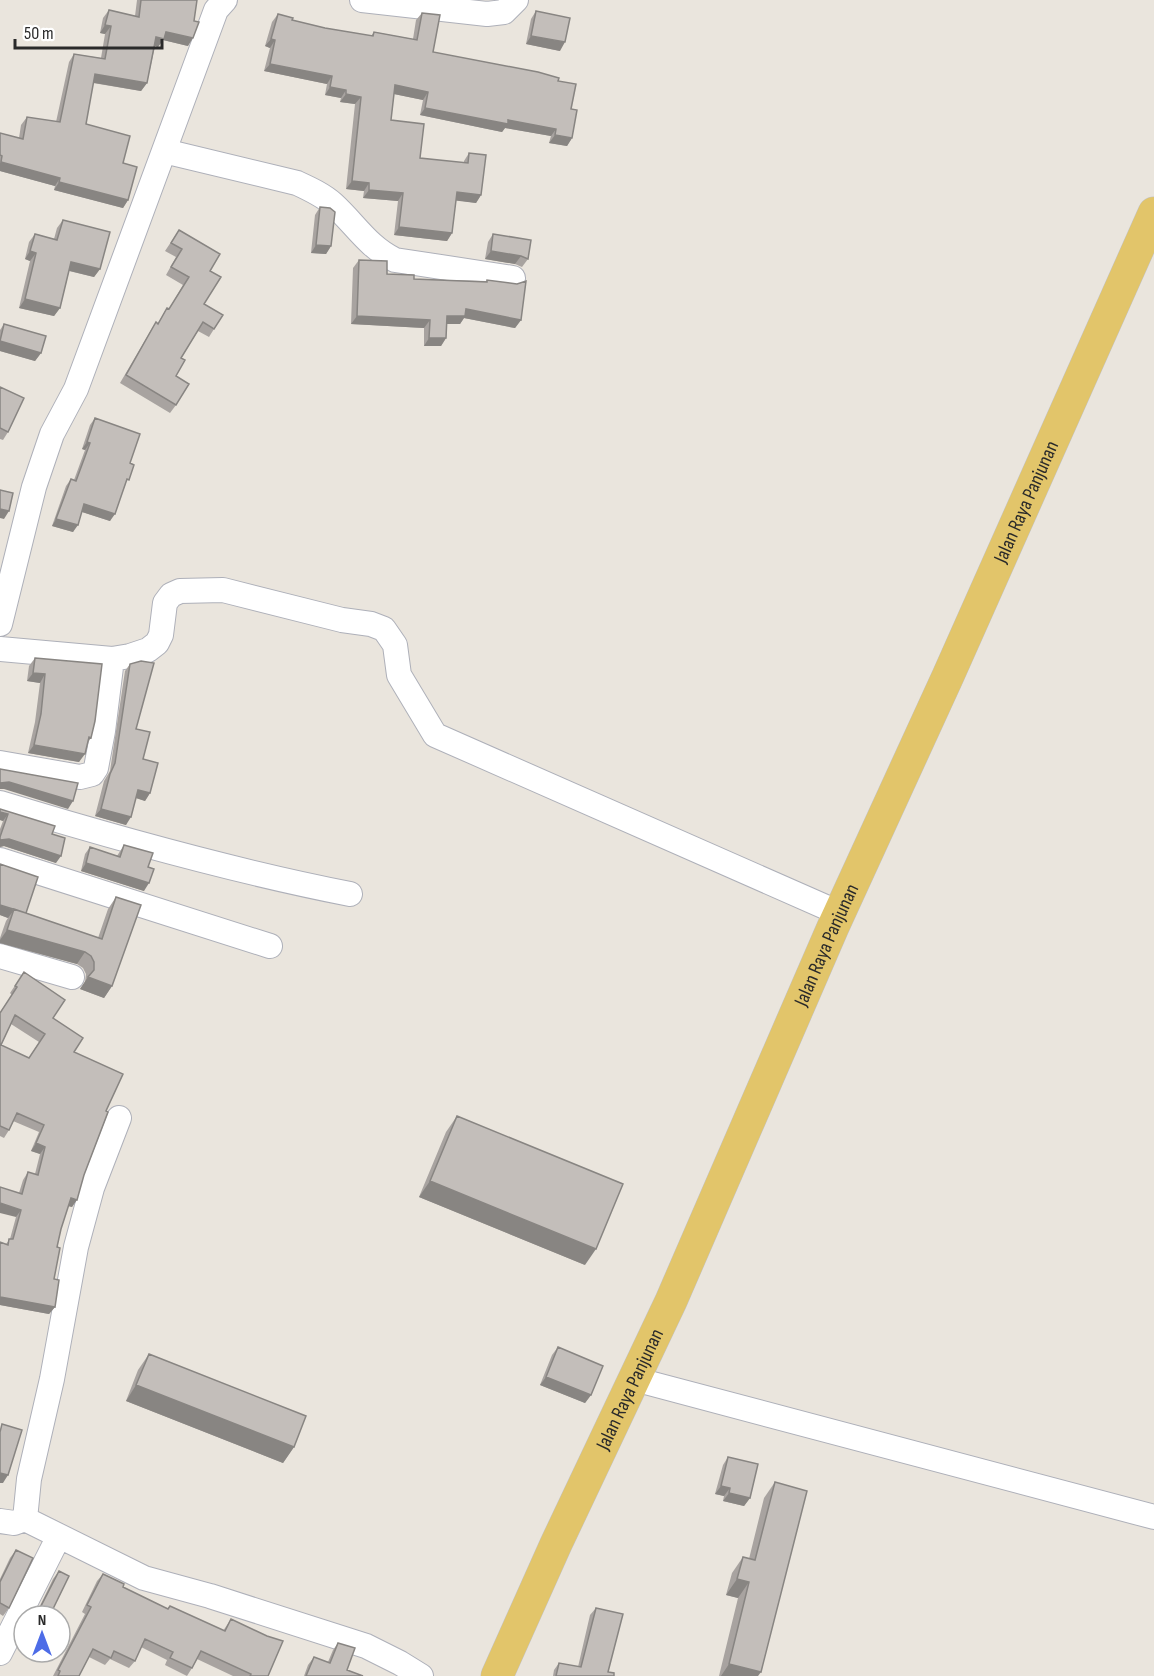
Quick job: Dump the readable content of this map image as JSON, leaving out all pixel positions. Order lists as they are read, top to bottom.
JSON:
{
  "streets": {
    "main road": ["Jalan Raya Panjunan"]
  },
  "scale_bar": "50 m",
  "north": "top"
}
